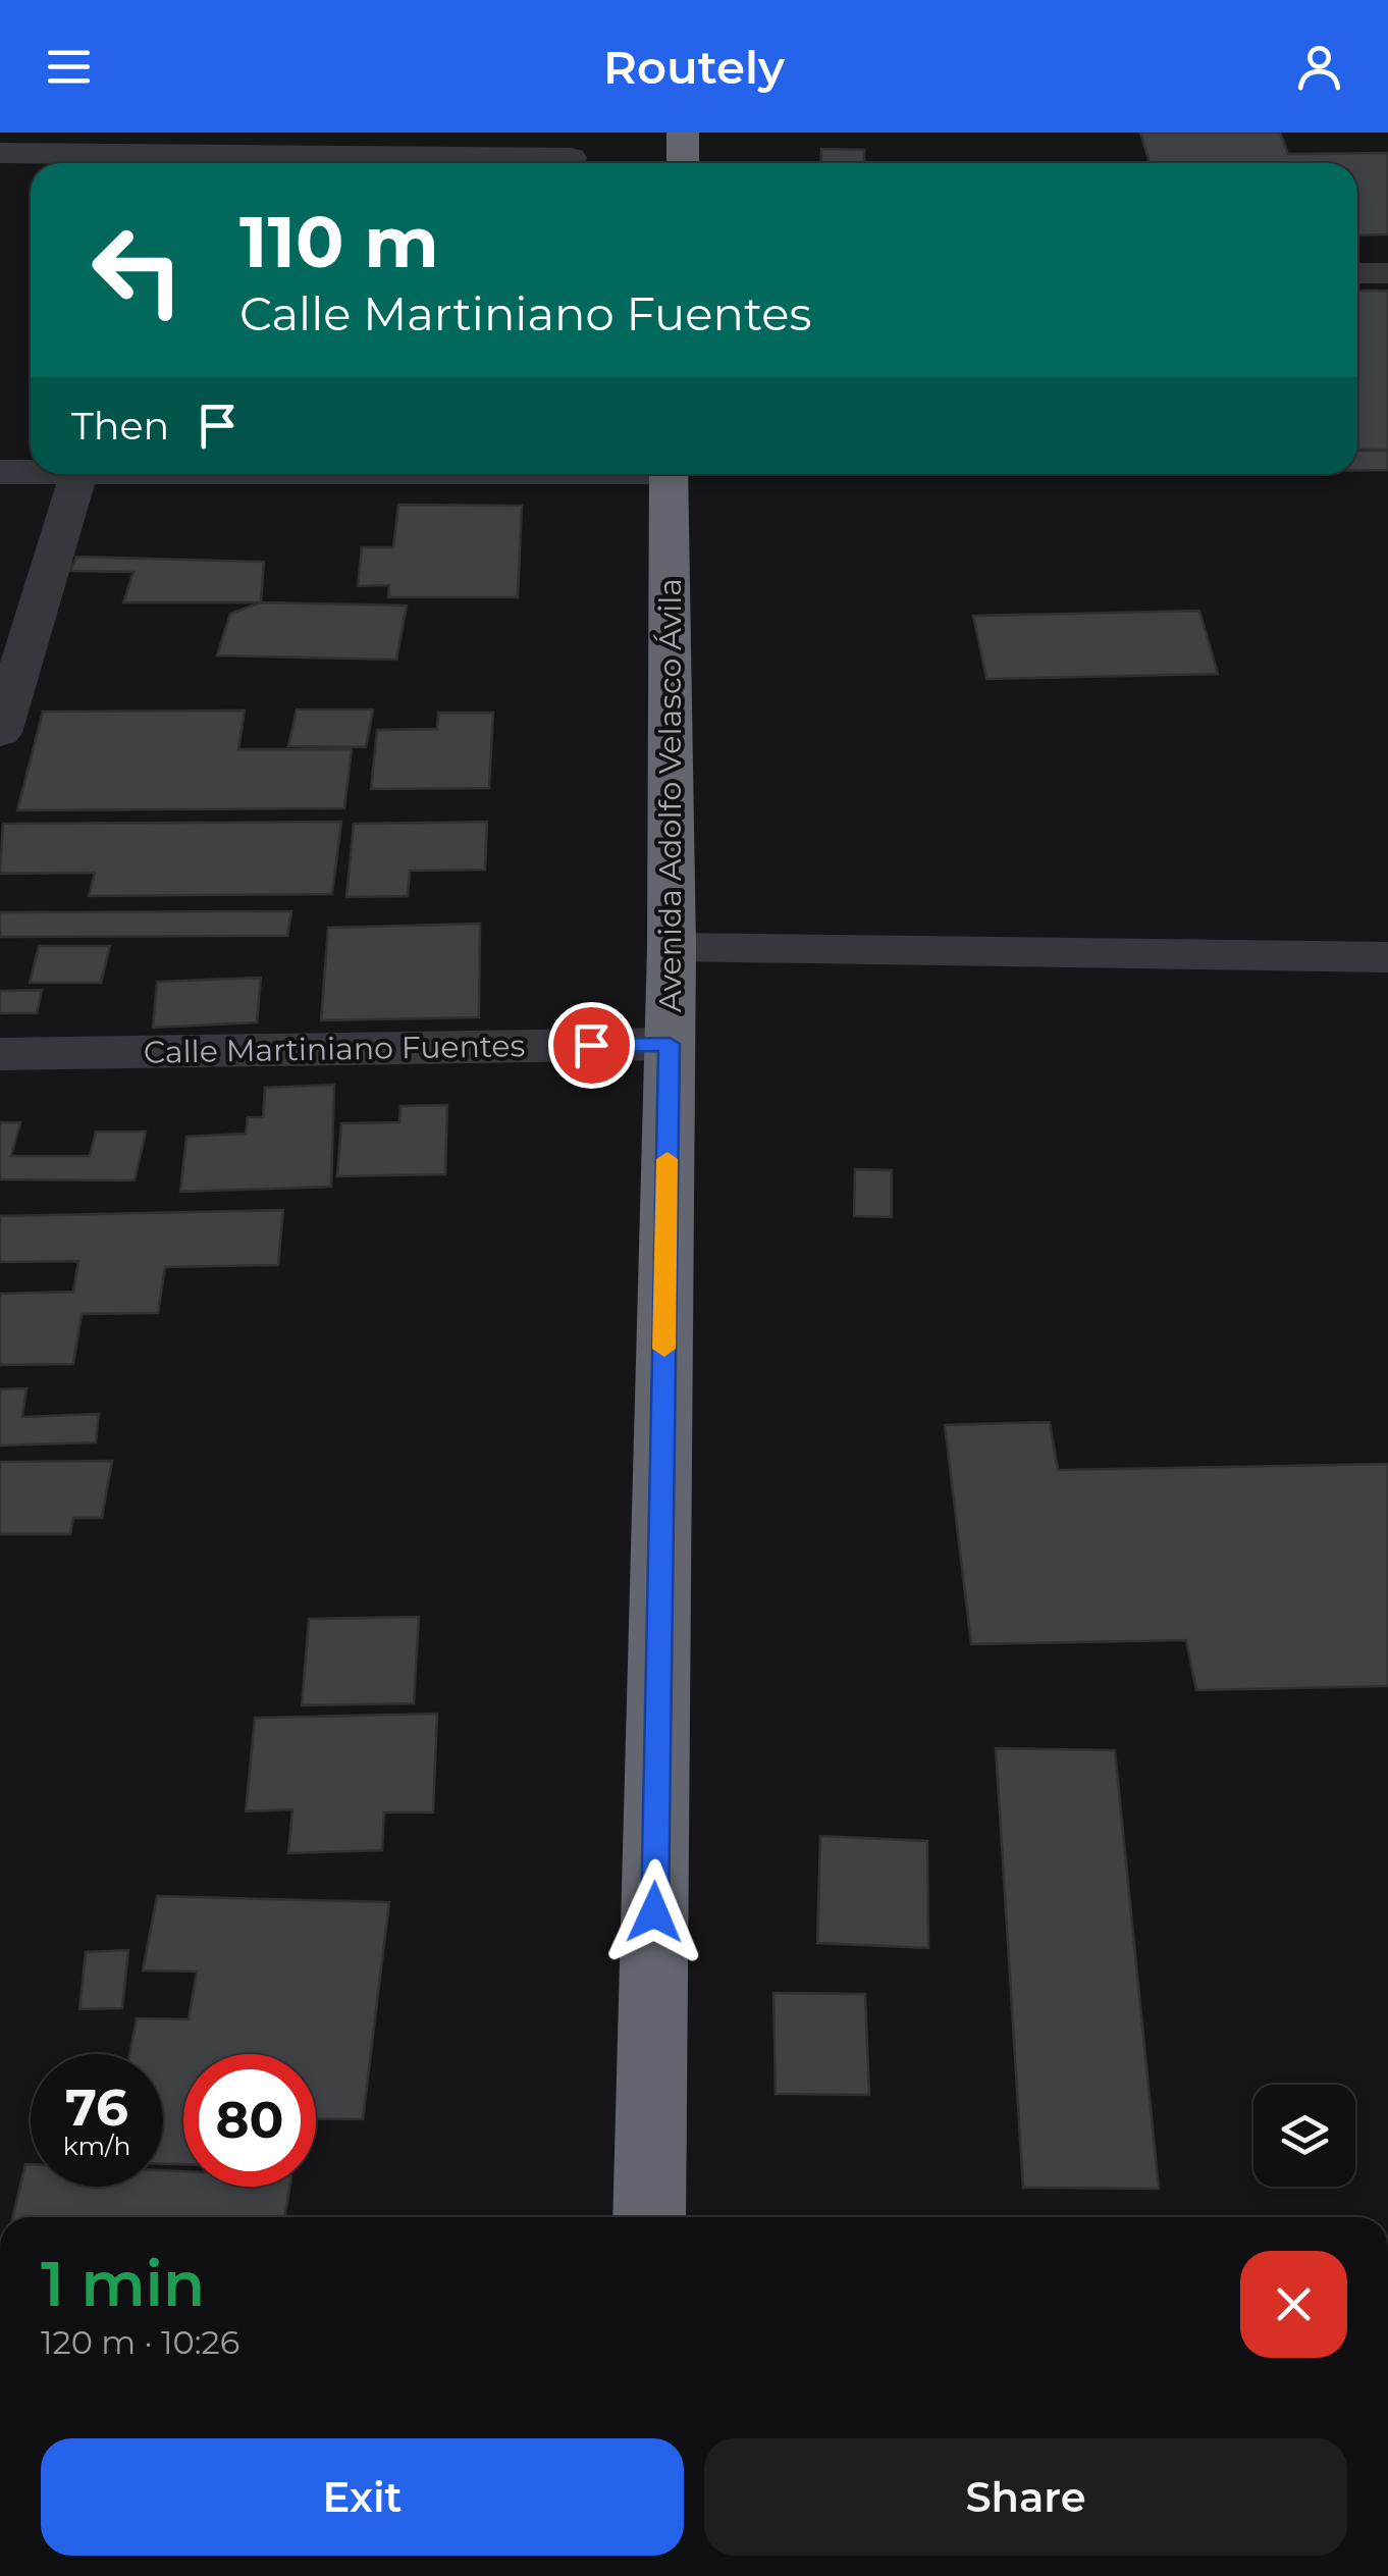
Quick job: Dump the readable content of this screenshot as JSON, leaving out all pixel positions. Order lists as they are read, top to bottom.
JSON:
{
  "streets": {
    "highway": ["Avenida Adolfo Velasco Ávila"],
    "street": ["Calle Martiniano Fuentes"]
  },
  "crossings": [
    ["Avenida Adolfo Velasco Ávila", "Calle Martiniano Fuentes"]
  ],
  "page": {
    "header": "Routely",
    "turn": ["110 m", "Calle Martiniano Fuentes"],
    "then": "Then",
    "speed": "76 km/h",
    "limit": "80",
    "heading": ["1 min", "120 m · 10:26"],
    "buttons": ["Exit", "Share"]
  }
}
